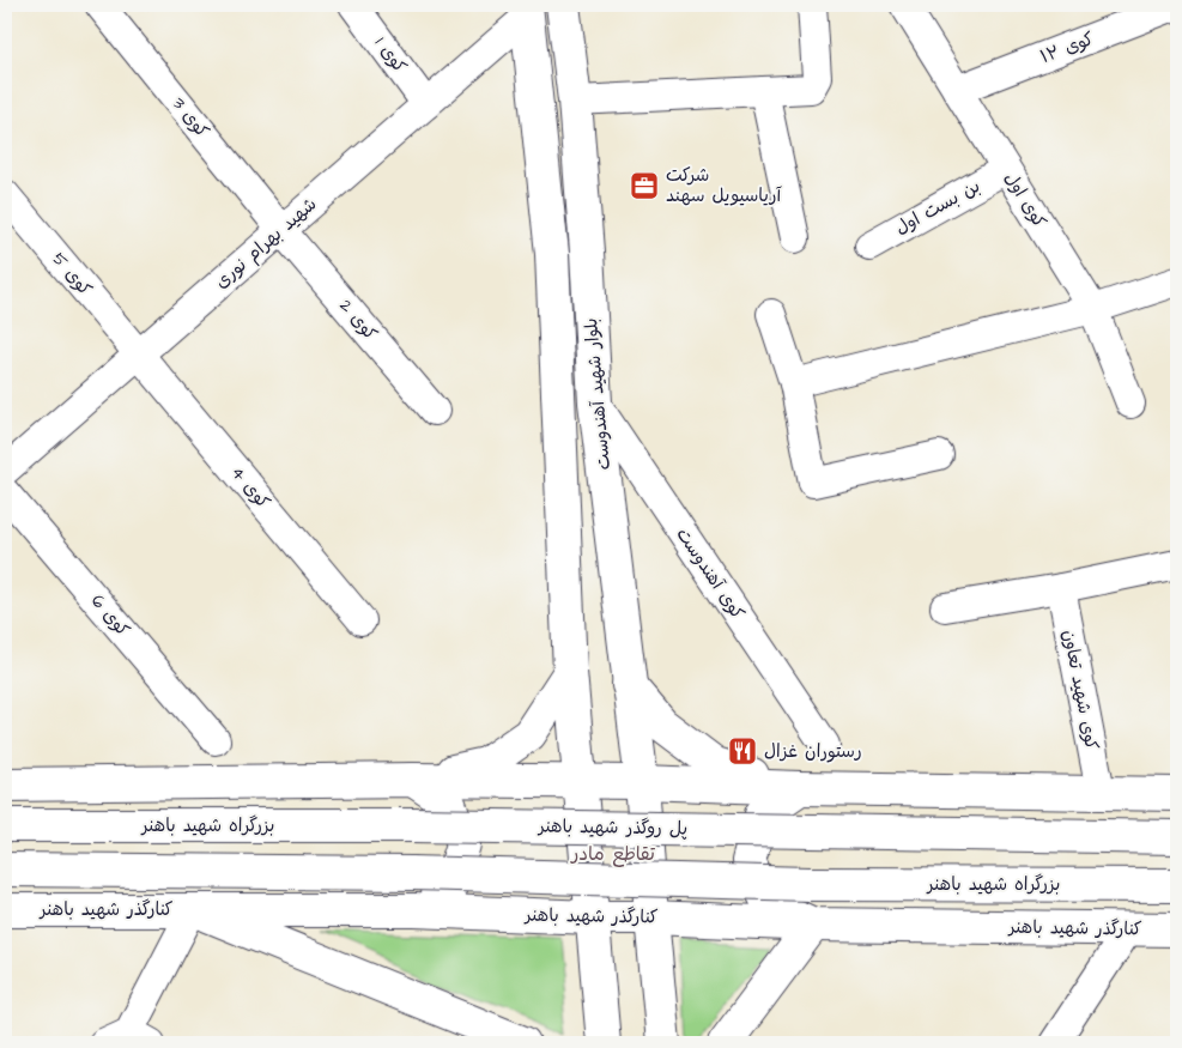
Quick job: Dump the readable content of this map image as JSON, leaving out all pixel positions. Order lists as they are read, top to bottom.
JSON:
{
  "streets": {
    "main road": [
      "بلوار شهید آهندوست",
      "بزرگراه شهید باهنر",
      "پل روگذر شهید باهنر",
      "کنارگذر شهید باهنر"
    ],
    "street": [
      "کوی ۱۲",
      "کوی 1",
      "کوی 3",
      "کوی اول",
      "بن بست اول",
      "شهید بهرام نوری",
      "کوی 5",
      "کوی 2",
      "کوی 4",
      "کوی آهندوست",
      "کوی 6",
      "کوی شهید تعاون"
    ]
  },
  "crossings": [
    ["کوی ۱۲", "کوی اول"],
    ["کوی 1", "شهید بهرام نوری"],
    ["کوی 3", "شهید بهرام نوری"],
    ["کوی 3", "کوی 2"],
    ["کوی اول", "بن بست اول"],
    ["شهید بهرام نوری", "کوی 5"],
    ["شهید بهرام نوری", "کوی 2"],
    ["شهید بهرام نوری", "بلوار شهید آهندوست"],
    ["شهید بهرام نوری", "کوی 4"],
    ["کوی 5", "کوی 4"],
    ["بلوار شهید آهندوست", "کوی آهندوست"],
    ["بلوار شهید آهندوست", "کنارگذر شهید باهنر"],
    ["بزرگراه شهید باهنر", "پل روگذر شهید باهنر"]
  ],
  "districts": ["تقاطع مادر"],
  "places": {
    "office": ["شرکت آریاسیویل سهند"],
    "restaurant": ["رستوران غزال"]
  }
}
